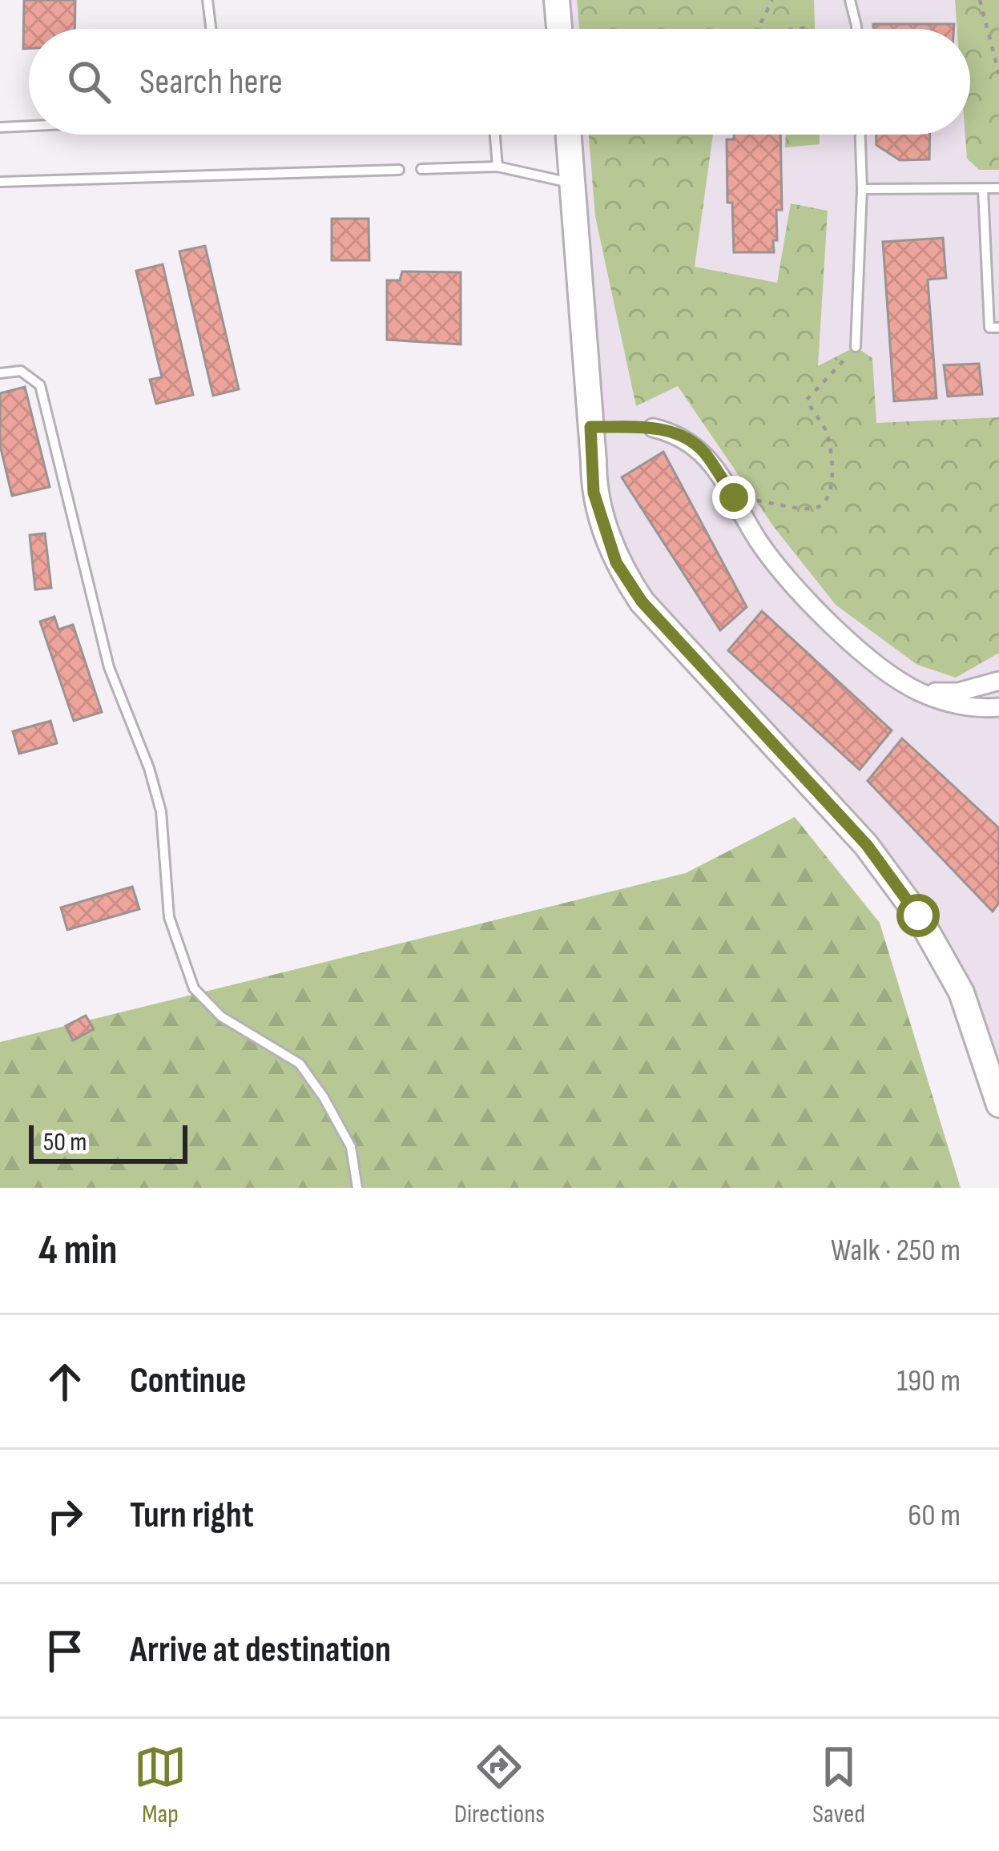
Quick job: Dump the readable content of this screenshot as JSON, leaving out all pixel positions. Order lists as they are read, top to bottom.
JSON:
{
  "scale_bar": "50 m",
  "page": {
    "search": "Search here",
    "scale": "50 m",
    "heading": ["4 min", "Walk · 250 m"],
    "list": [
      ["Continue", "190 m"],
      ["Turn right", "60 m"],
      "Arrive at destination"
    ],
    "nav": ["Map", "Directions", "Saved"]
  }
}
